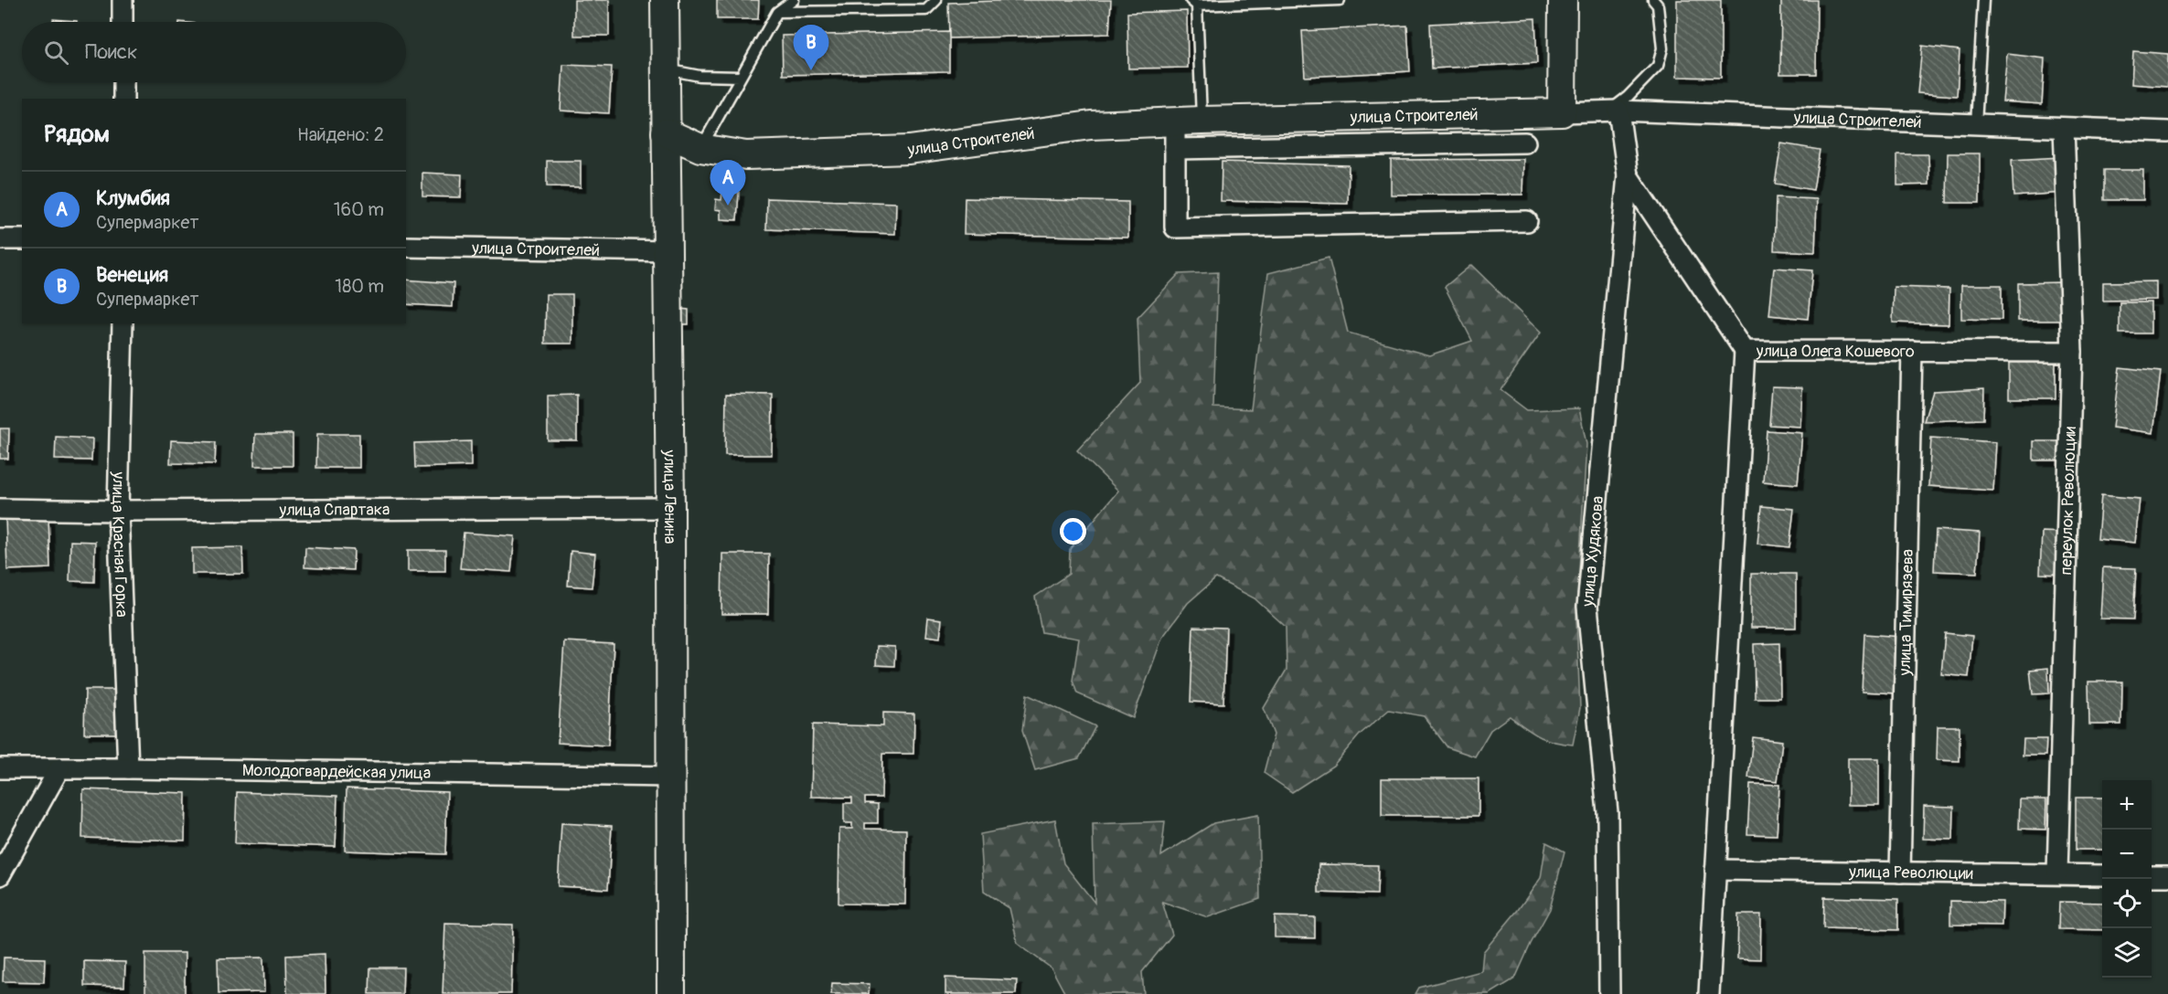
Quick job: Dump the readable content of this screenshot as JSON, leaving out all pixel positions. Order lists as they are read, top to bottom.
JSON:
{
  "streets": {
    "street": [
      "улица Строителей",
      "улица Олега Кошевого",
      "улица Ленина",
      "переулок Революции",
      "улица Спартака",
      "улица Красная Горка",
      "улица Худякова",
      "улица Тимирязева",
      "Молодогвардейская улица",
      "улица Революции"
    ]
  },
  "crossings": [
    ["улица Строителей", "улица Ленина"],
    ["улица Строителей", "переулок Революции"],
    ["улица Строителей", "улица Худякова"],
    ["улица Олега Кошевого", "переулок Революции"],
    ["улица Олега Кошевого", "улица Худякова"],
    ["улица Олега Кошевого", "улица Тимирязева"],
    ["улица Ленина", "улица Спартака"],
    ["улица Ленина", "Молодогвардейская улица"],
    ["переулок Революции", "улица Революции"],
    ["улица Спартака", "улица Красная Горка"],
    ["улица Красная Горка", "Молодогвардейская улица"],
    ["улица Тимирязева", "улица Революции"]
  ],
  "page": {
    "search": "Поиск",
    "pins": ["B", "A"],
    "heading": ["Рядом", "Найдено: 2"],
    "list": [
      {
        "mark": "A",
        "name": "Клумбия",
        "note": "Супермаркет",
        "value": "160 m"
      },
      {
        "mark": "B",
        "name": "Венеция",
        "note": "Супермаркет",
        "value": "180 m"
      }
    ],
    "map_buttons": ["+", "−"]
  }
}
